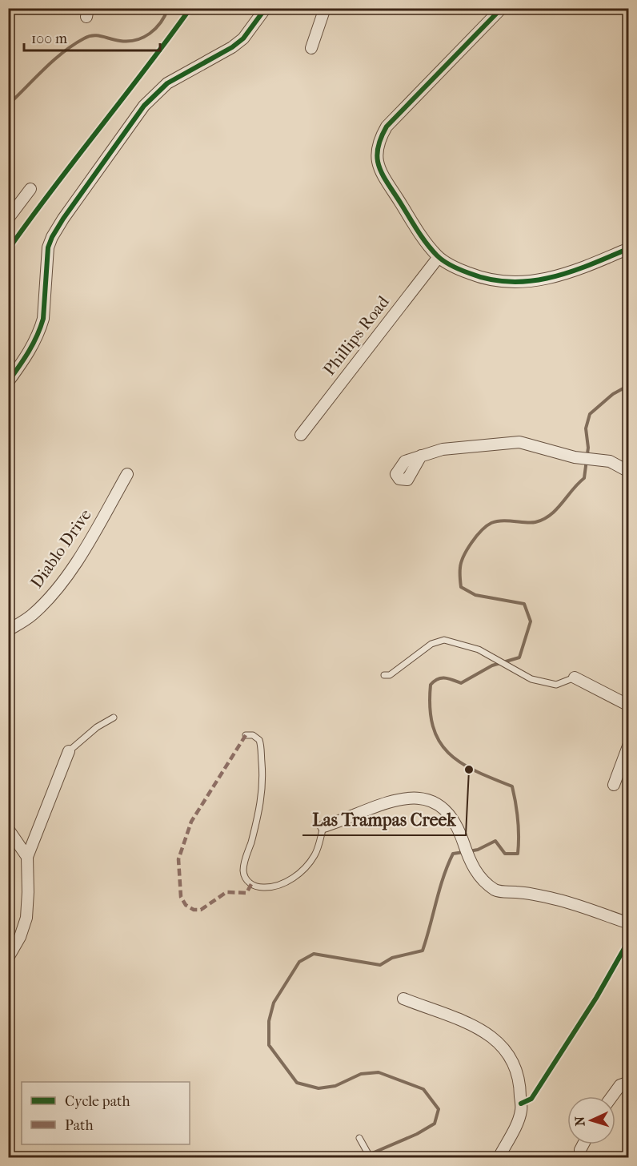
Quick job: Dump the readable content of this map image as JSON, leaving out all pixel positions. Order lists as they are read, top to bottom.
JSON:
{
  "streets": {
    "street": ["Phillips Road", "Diablo Drive"]
  },
  "places": ["Las Trampas Creek"],
  "legend": ["Cycle path", "Path"],
  "scale_bar": "100 m",
  "north": "left"
}
